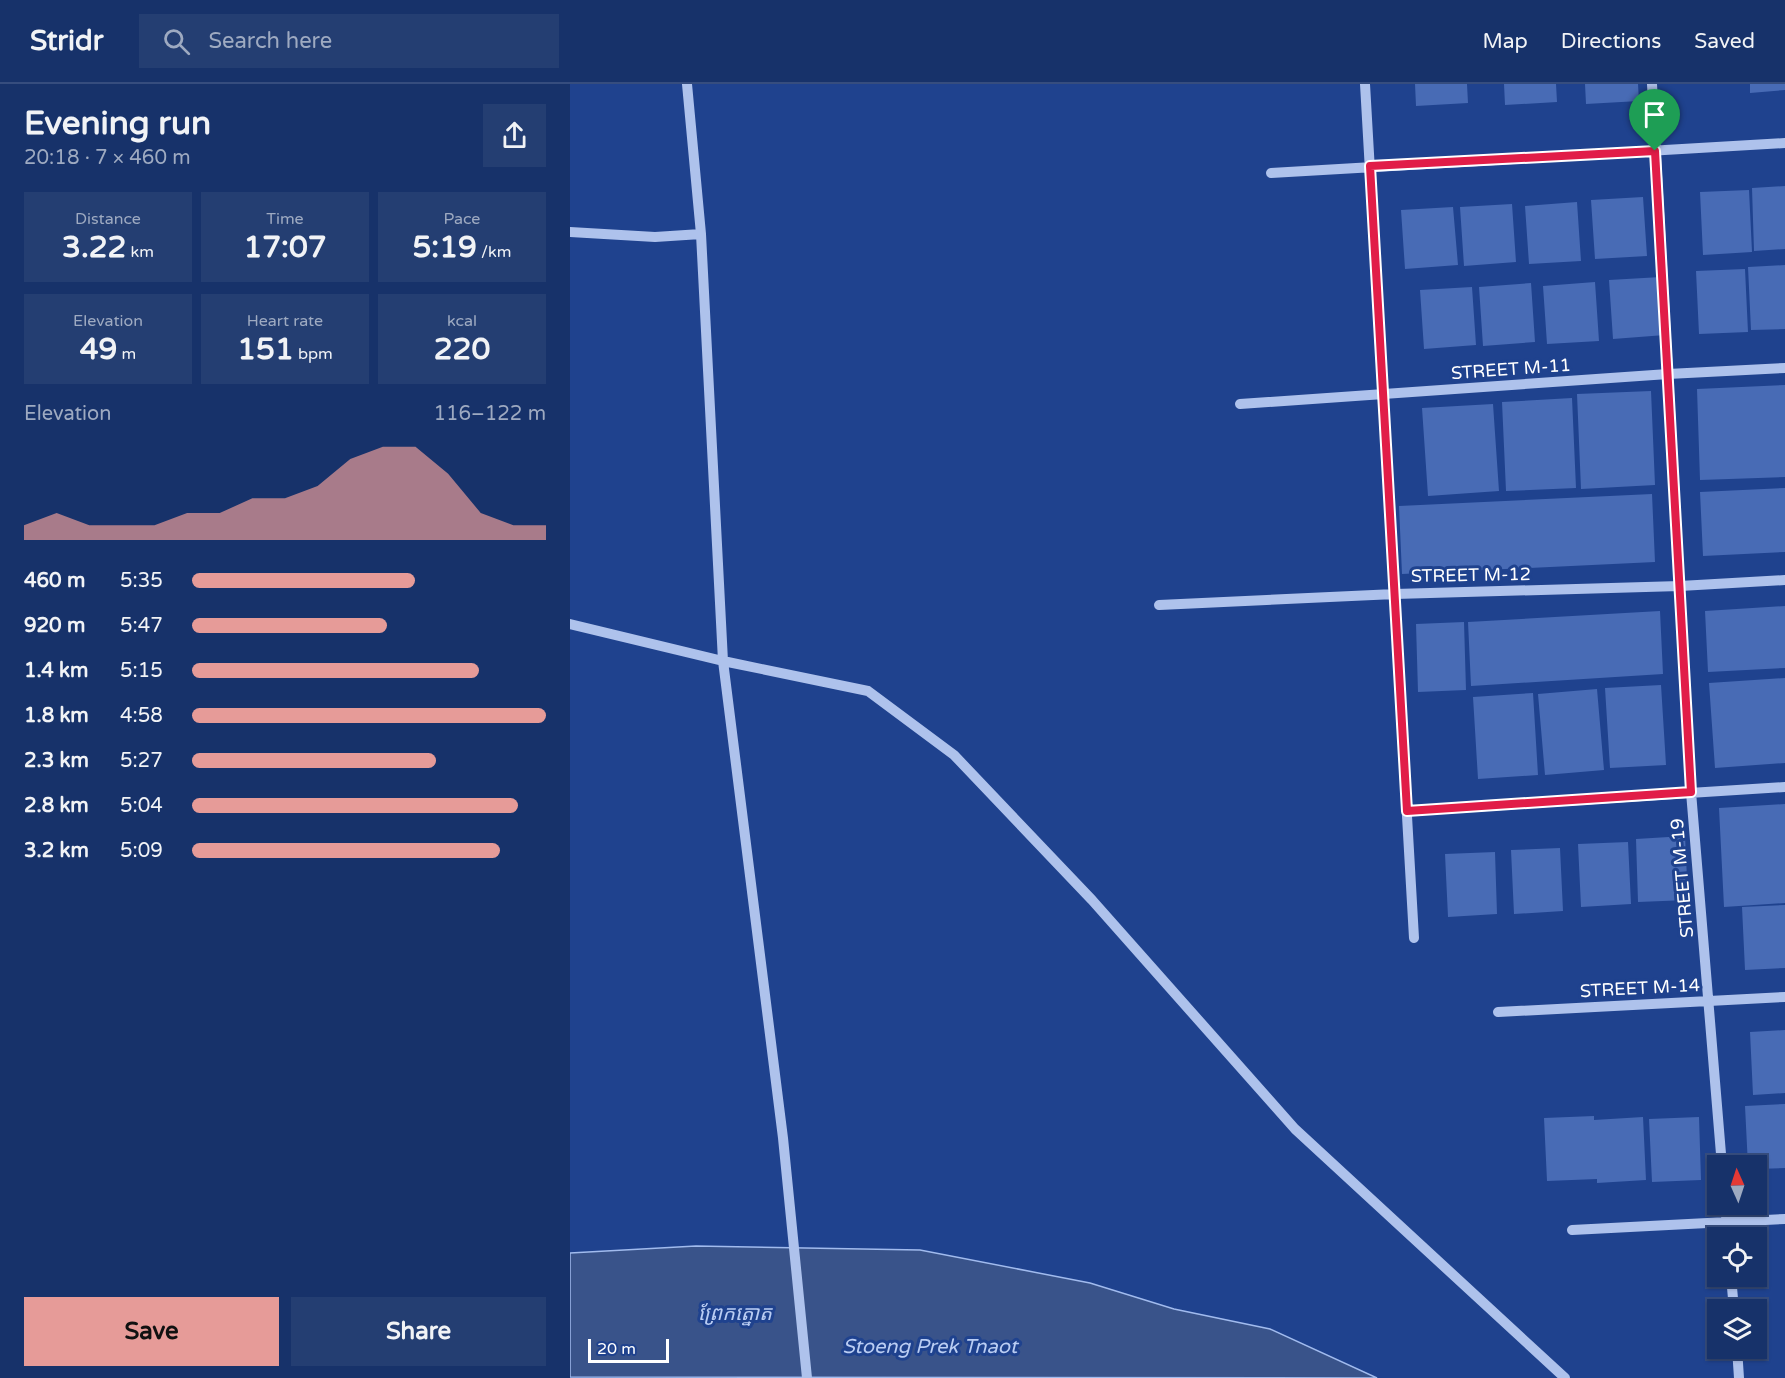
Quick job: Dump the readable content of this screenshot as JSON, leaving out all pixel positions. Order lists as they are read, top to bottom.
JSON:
{
  "streets": {
    "street": [
      "STREET M-11",
      "STREET M-12",
      "STREET M-19",
      "STREET M-14"
    ]
  },
  "crossings": [
    ["STREET M-11", "STREET M-19"],
    ["STREET M-12", "STREET M-19"],
    ["STREET M-19", "STREET M-14"]
  ],
  "water": ["ព្រែកត្នោត", "Stoeng Prek Tnaot"],
  "scale_bar": "20 m",
  "north": "top",
  "page": {
    "header": "Stridr",
    "search": "Search here",
    "nav": ["Map", "Directions", "Saved"],
    "heading": ["Evening run", "20:18 · 7 × 460 m"],
    "stats": [
      ["Distance", "3.22 km"],
      ["Time", "17:07"],
      ["Pace", "5:19 /km"],
      ["Elevation", "49 m"],
      ["Heart rate", "151 bpm"],
      ["kcal", "220"]
    ],
    "chart": ["Elevation", "116–122 m"],
    "list": [
      {
        "name": "460 m",
        "note": "5:35"
      },
      {
        "name": "920 m",
        "note": "5:47"
      },
      {
        "name": "1.4 km",
        "note": "5:15"
      },
      {
        "name": "1.8 km",
        "note": "4:58"
      },
      {
        "name": "2.3 km",
        "note": "5:27"
      },
      {
        "name": "2.8 km",
        "note": "5:04"
      },
      {
        "name": "3.2 km",
        "note": "5:09"
      }
    ],
    "buttons": ["Save", "Share"],
    "scale": "20 m"
  }
}
